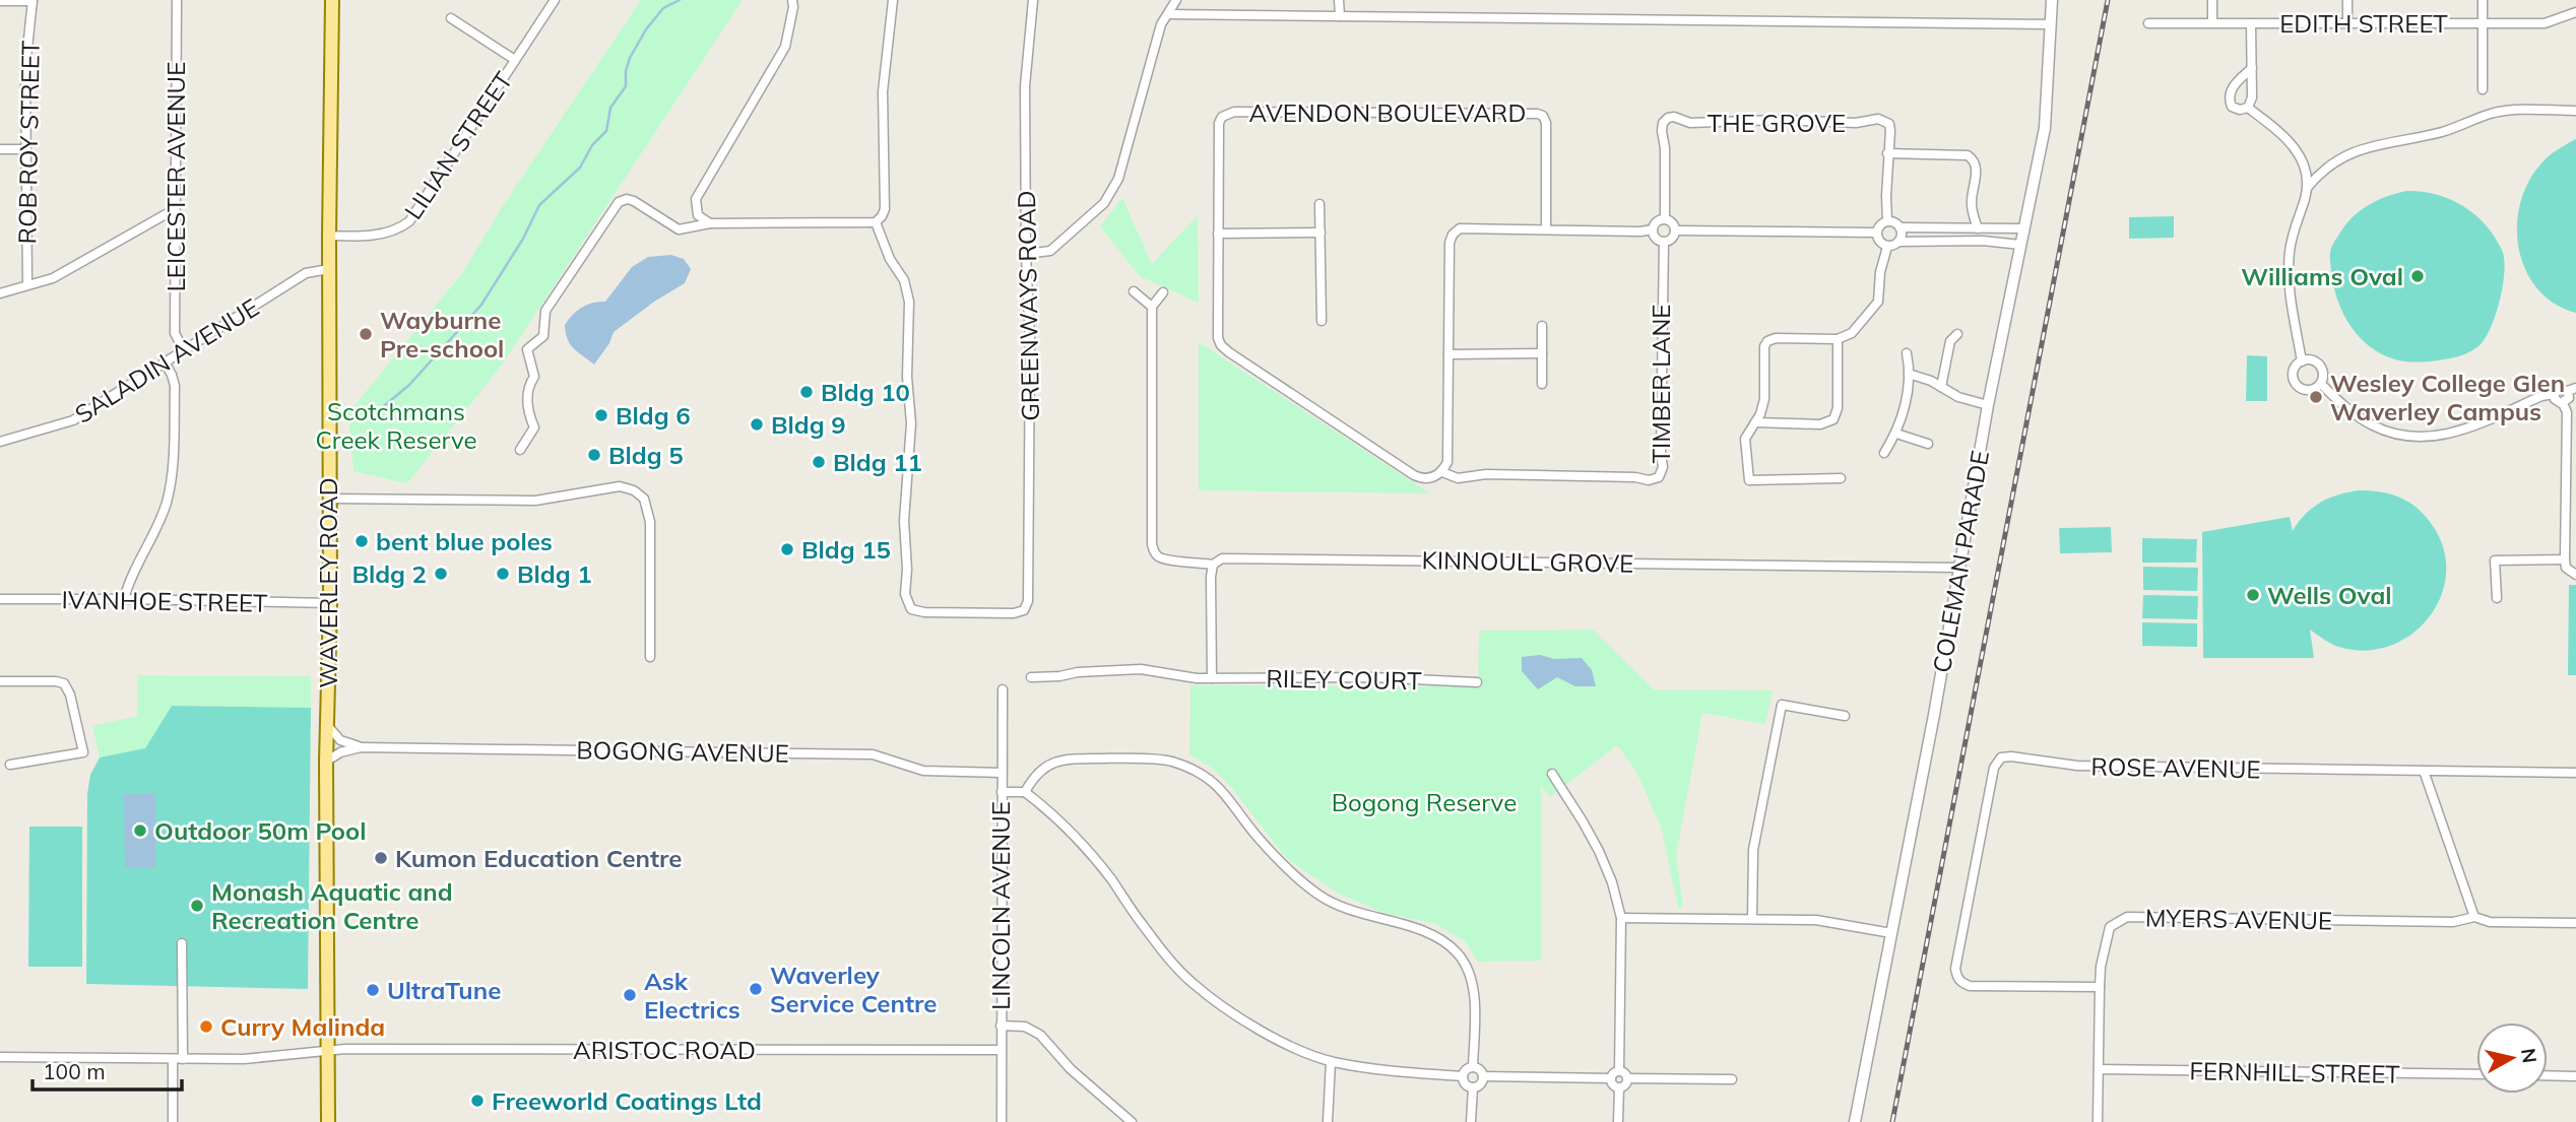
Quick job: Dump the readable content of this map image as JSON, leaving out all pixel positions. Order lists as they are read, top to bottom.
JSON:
{
  "streets": {
    "main road": ["WAVERLEY ROAD"],
    "street": [
      "EDITH STREET",
      "AVENDON BOULEVARD",
      "THE GROVE",
      "ROB ROY STREET",
      "LILIAN STREET",
      "LEICESTER AVENUE",
      "GREENWAYS ROAD",
      "SALADIN AVENUE",
      "TIMBER LANE",
      "KINNOULL GROVE",
      "COLEMAN PARADE",
      "IVANHOE STREET",
      "RILEY COURT",
      "BOGONG AVENUE",
      "ROSE AVENUE",
      "LINCOLN AVENUE",
      "MYERS AVENUE",
      "ARISTOC ROAD",
      "FERNHILL STREET"
    ]
  },
  "crossings": [
    ["AVENDON BOULEVARD", "TIMBER LANE"],
    ["THE GROVE", "TIMBER LANE"],
    ["LILIAN STREET", "WAVERLEY ROAD"],
    ["LEICESTER AVENUE", "SALADIN AVENUE"],
    ["SALADIN AVENUE", "WAVERLEY ROAD"],
    ["KINNOULL GROVE", "COLEMAN PARADE"],
    ["WAVERLEY ROAD", "IVANHOE STREET"],
    ["WAVERLEY ROAD", "BOGONG AVENUE"],
    ["WAVERLEY ROAD", "ARISTOC ROAD"],
    ["BOGONG AVENUE", "LINCOLN AVENUE"],
    ["ROSE AVENUE", "MYERS AVENUE"],
    ["LINCOLN AVENUE", "ARISTOC ROAD"],
    ["MYERS AVENUE", "FERNHILL STREET"]
  ],
  "parks": ["Scotchmans Creek Reserve", "Bogong Reserve"],
  "places": [
    "Williams Oval",
    "Wayburne Pre-school",
    "Bldg 10",
    "Wesley College Glen Waverley Campus",
    "Bldg 6",
    "Bldg 9",
    "Bldg 5",
    "Bldg 11",
    "bent blue poles",
    "Bldg 15",
    "Bldg 2",
    "Bldg 1",
    "Wells Oval",
    "Outdoor 50m Pool",
    "Kumon Education Centre",
    "Monash Aquatic and Recreation Centre",
    "Waverley Service Centre",
    "UltraTune",
    "Ask Electrics",
    "Curry Malinda",
    "Freeworld Coatings Ltd"
  ],
  "scale_bar": "100 m",
  "north": "right"
}
